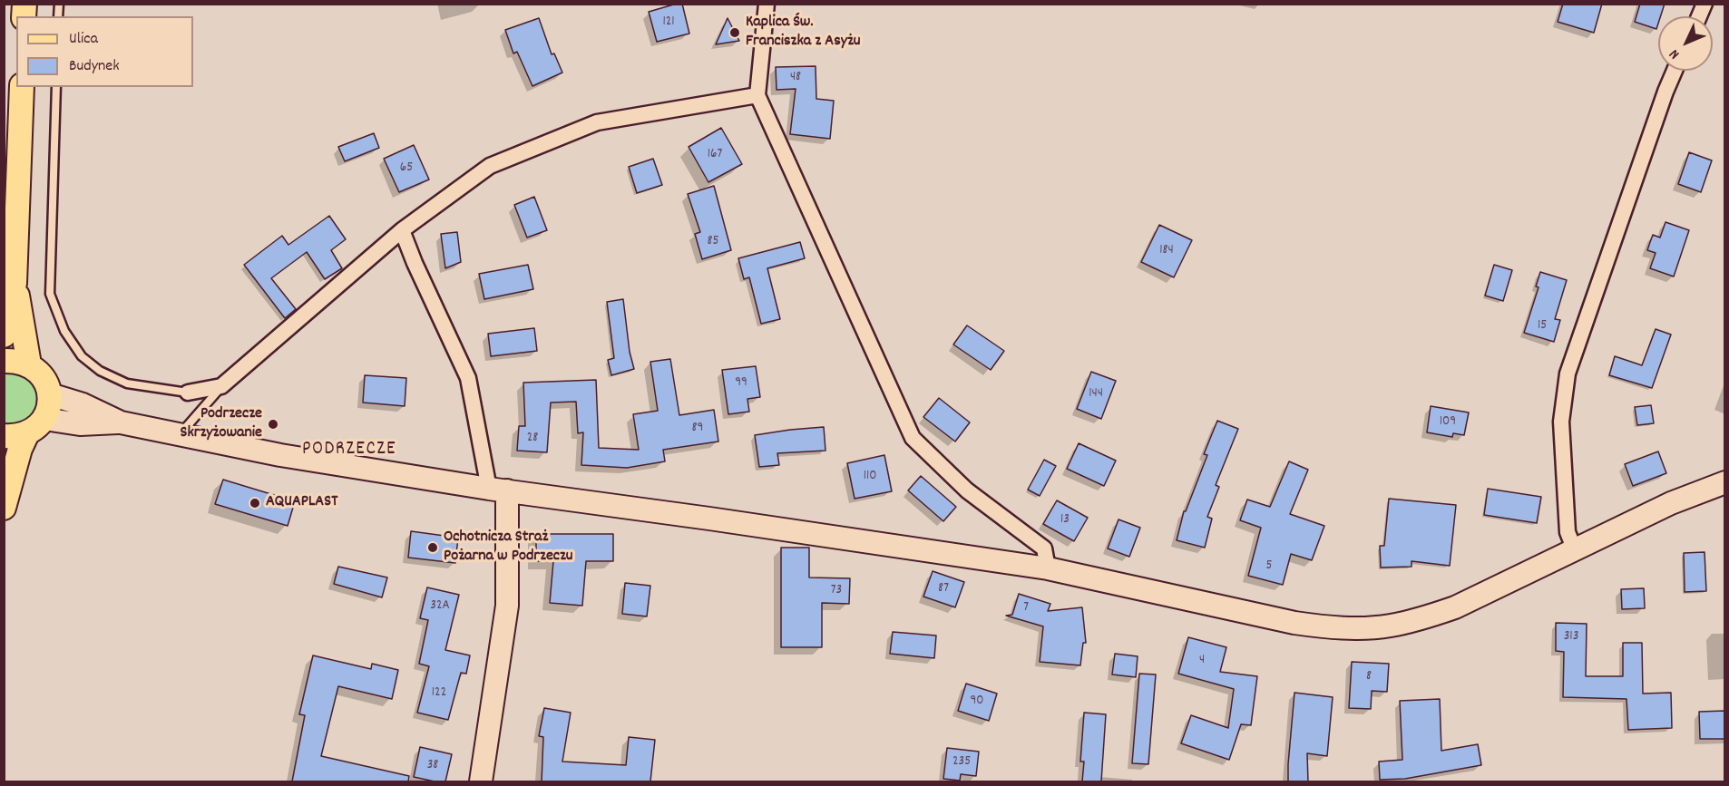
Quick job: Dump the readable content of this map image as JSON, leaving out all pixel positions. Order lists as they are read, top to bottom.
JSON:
{
  "districts": ["PODRZECZE"],
  "places": [
    "Kaplica Św. Franciszka z Asyżu",
    "Podrzecze Skrzyżowanie",
    "AQUAPLAST",
    "Ochotnicza Straż Pożarna w Podrzeczu"
  ],
  "house_numbers": [
    "121",
    "48",
    "167",
    "65",
    "85",
    "184",
    "15",
    "99",
    "144",
    "109",
    "89",
    "28",
    "110",
    "13",
    "5",
    "87",
    "73",
    "32A",
    "7",
    "313",
    "4",
    "8",
    "122",
    "90",
    "235",
    "38"
  ],
  "legend": ["Ulica", "Budynek"],
  "north": "bottom left"
}
